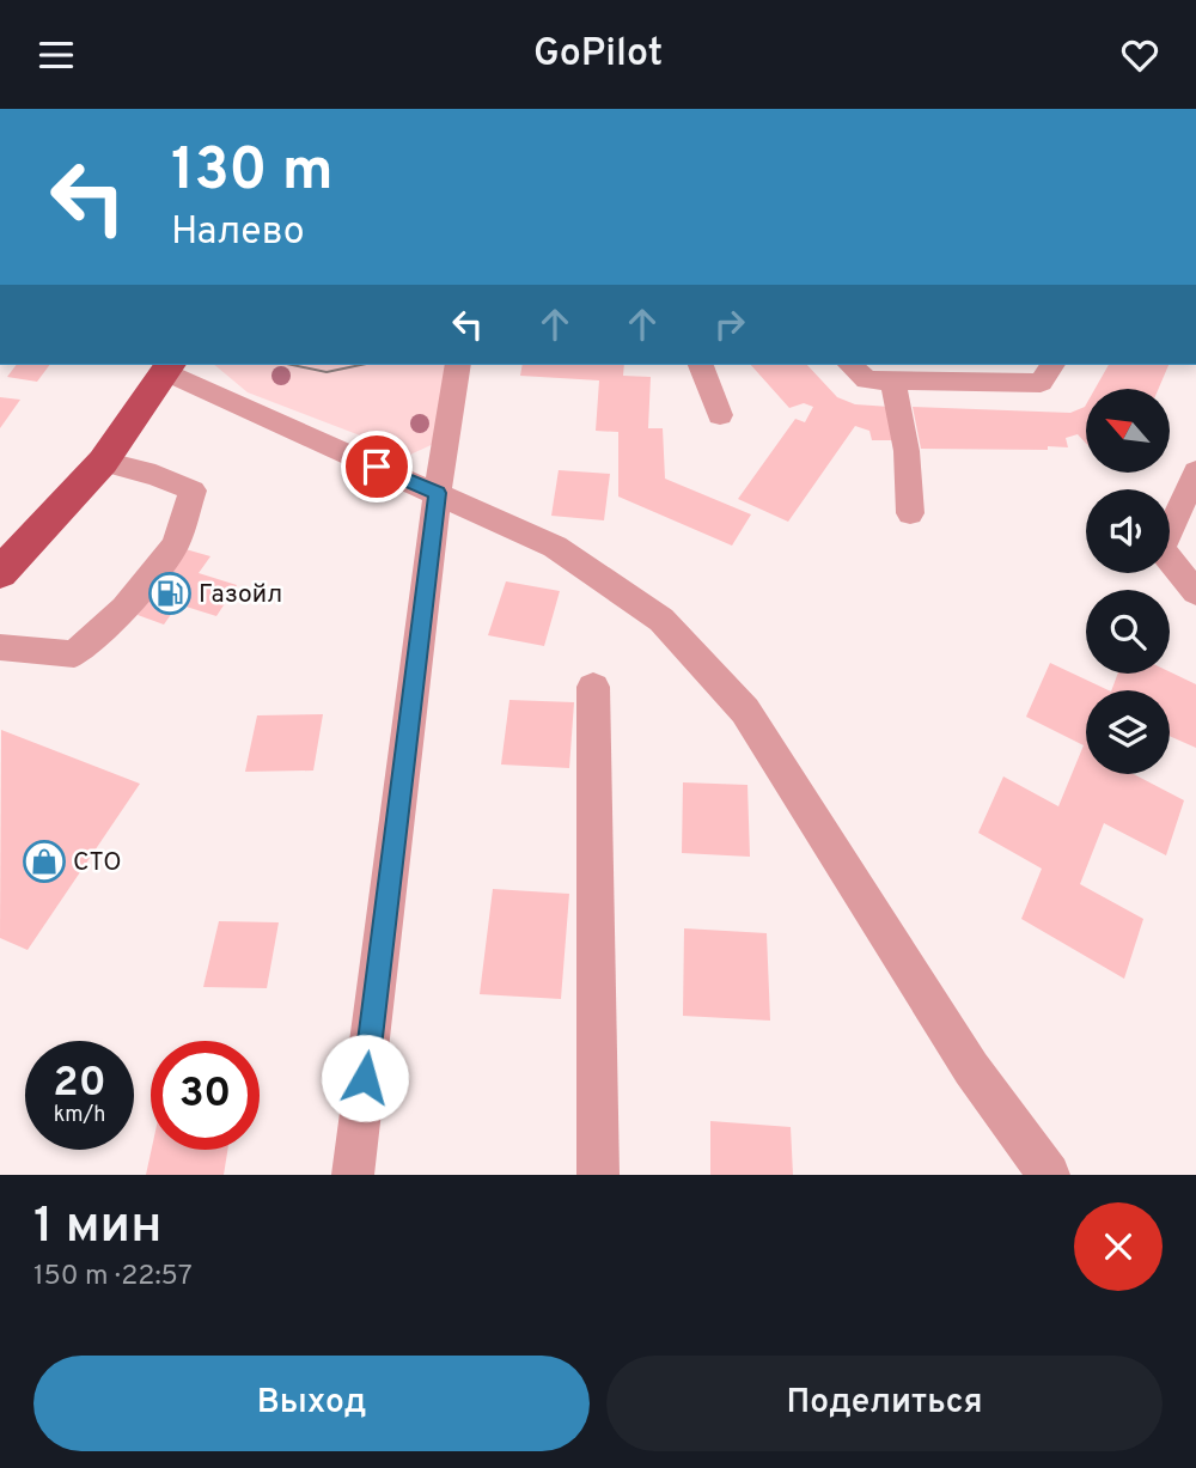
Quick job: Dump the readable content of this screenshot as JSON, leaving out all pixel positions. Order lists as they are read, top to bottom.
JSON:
{
  "places": {
    "fuel station": ["Газойл"],
    "shop": ["СТО"]
  },
  "north": "top left",
  "page": {
    "header": "GoPilot",
    "turn": ["130 m", "Налево"],
    "speed": "20 km/h",
    "limit": "30",
    "heading": ["1 мин", "150 m · 22:57"],
    "buttons": ["Выход", "Поделиться"]
  }
}
